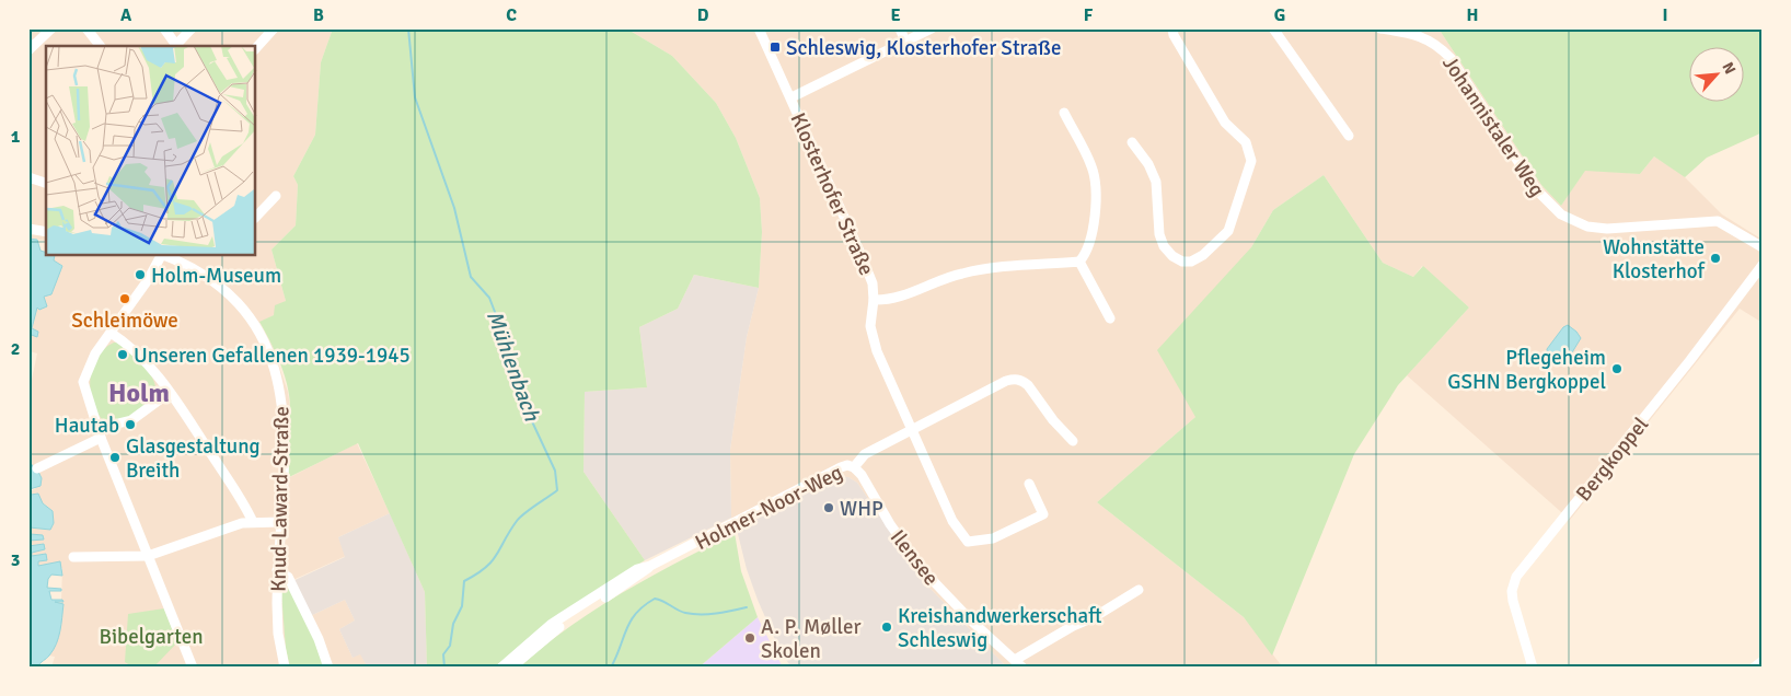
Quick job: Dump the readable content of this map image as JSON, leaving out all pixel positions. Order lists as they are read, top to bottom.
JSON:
{
  "streets": {
    "street": [
      "Johannistaler Weg",
      "Klosterhofer Straße",
      "Bergkoppel",
      "Knud-Laward-Straße",
      "Holmer-Noor-Weg",
      "Ilensee"
    ]
  },
  "crossings": [
    ["Klosterhofer Straße", "Holmer-Noor-Weg"],
    ["Holmer-Noor-Weg", "Ilensee"]
  ],
  "districts": ["Holm"],
  "water": ["Mühlenbach"],
  "parks": ["Bibelgarten"],
  "places": {
    "transit": ["Schleswig, Klosterhofer Straße"],
    "other": [
      "Wohnstätte Klosterhof",
      "Holm-Museum",
      "Schleimöwe",
      "Unseren Gefallenen 1939-1945",
      "Pflegeheim GSHN Bergkoppel",
      "Hautab",
      "Glasgestaltung Breith",
      "WHP",
      "Kreishandwerkerschaft Schleswig",
      "A. P. Møller Skolen"
    ]
  },
  "north": "top right",
  "grid": {
    "columns": [
      "A",
      "B",
      "C",
      "D",
      "E",
      "F",
      "G",
      "H",
      "I"
    ],
    "rows": ["1", "2", "3"]
  }
}
